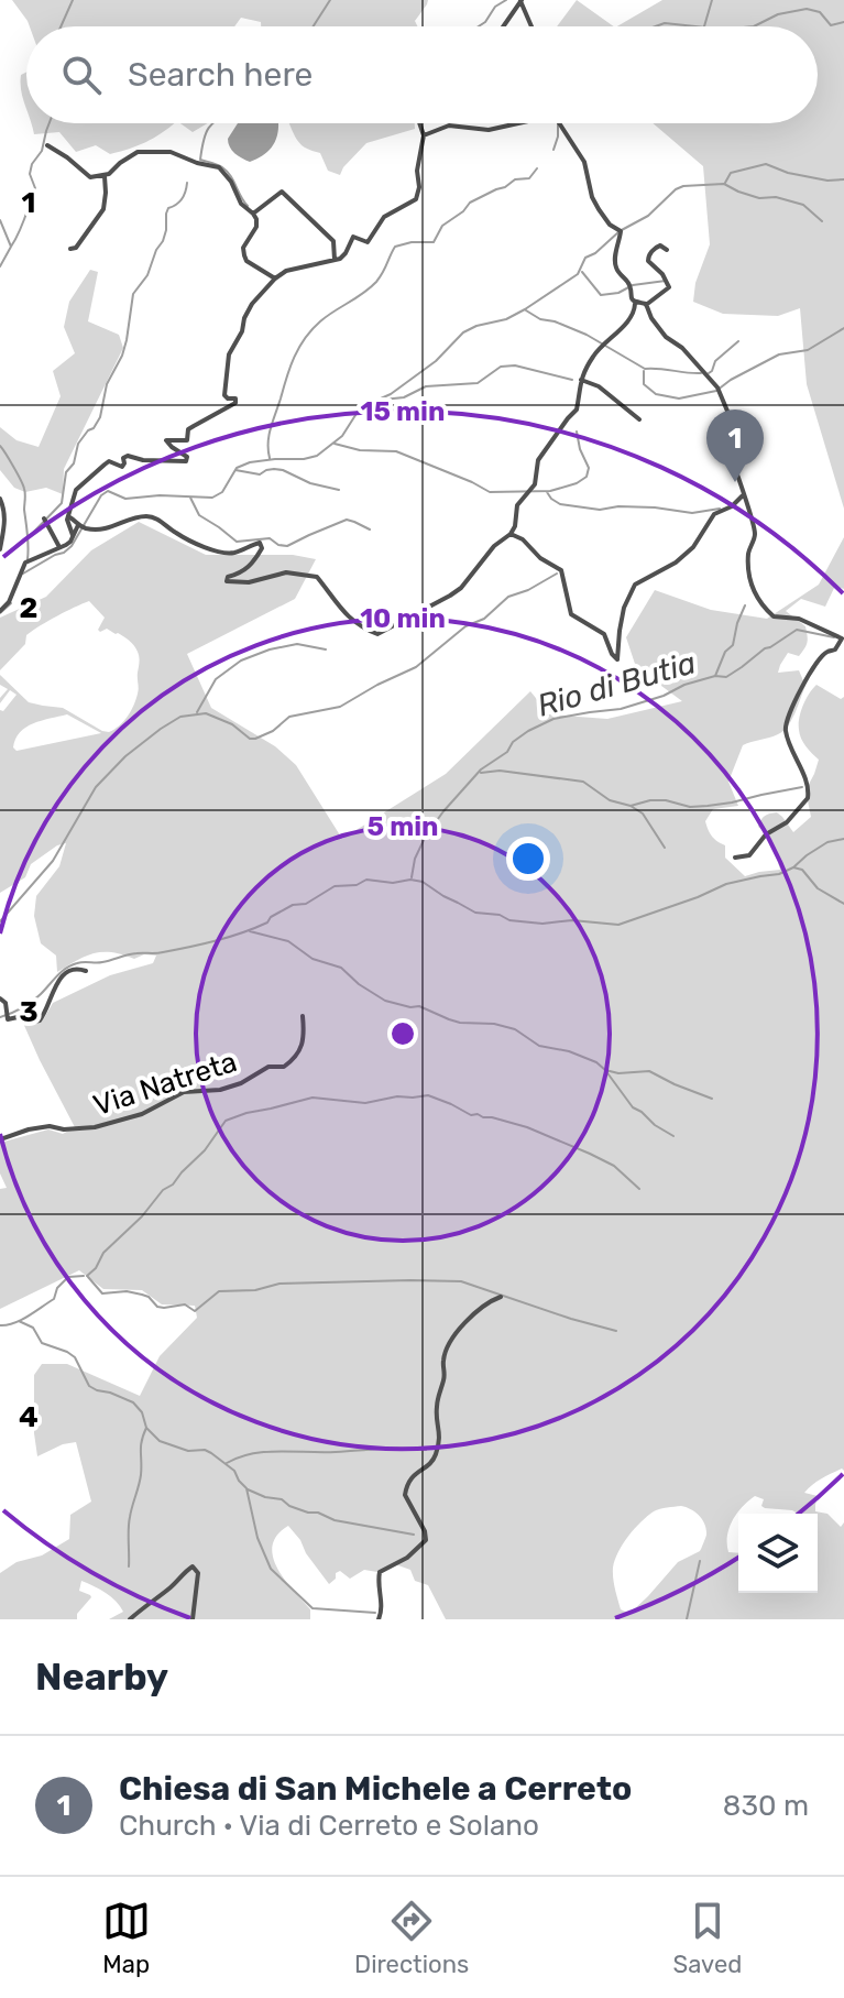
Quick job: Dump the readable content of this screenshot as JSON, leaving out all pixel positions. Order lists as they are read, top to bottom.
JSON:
{
  "streets": {
    "street": ["Via Natreta"]
  },
  "water": ["Rio di Butia"],
  "page": {
    "search": "Search here",
    "pins": "1",
    "heading": "Nearby",
    "list": [
      {
        "mark": "1",
        "name": "Chiesa di San Michele a Cerreto",
        "note": "Church · Via di Cerreto e Solano",
        "value": "830 m"
      }
    ],
    "nav": ["Map", "Directions", "Saved"]
  },
  "grid": {
    "rows": [
      "1",
      "2",
      "3",
      "4"
    ]
  },
  "rings": ["15 min", "10 min", "5 min"]
}
